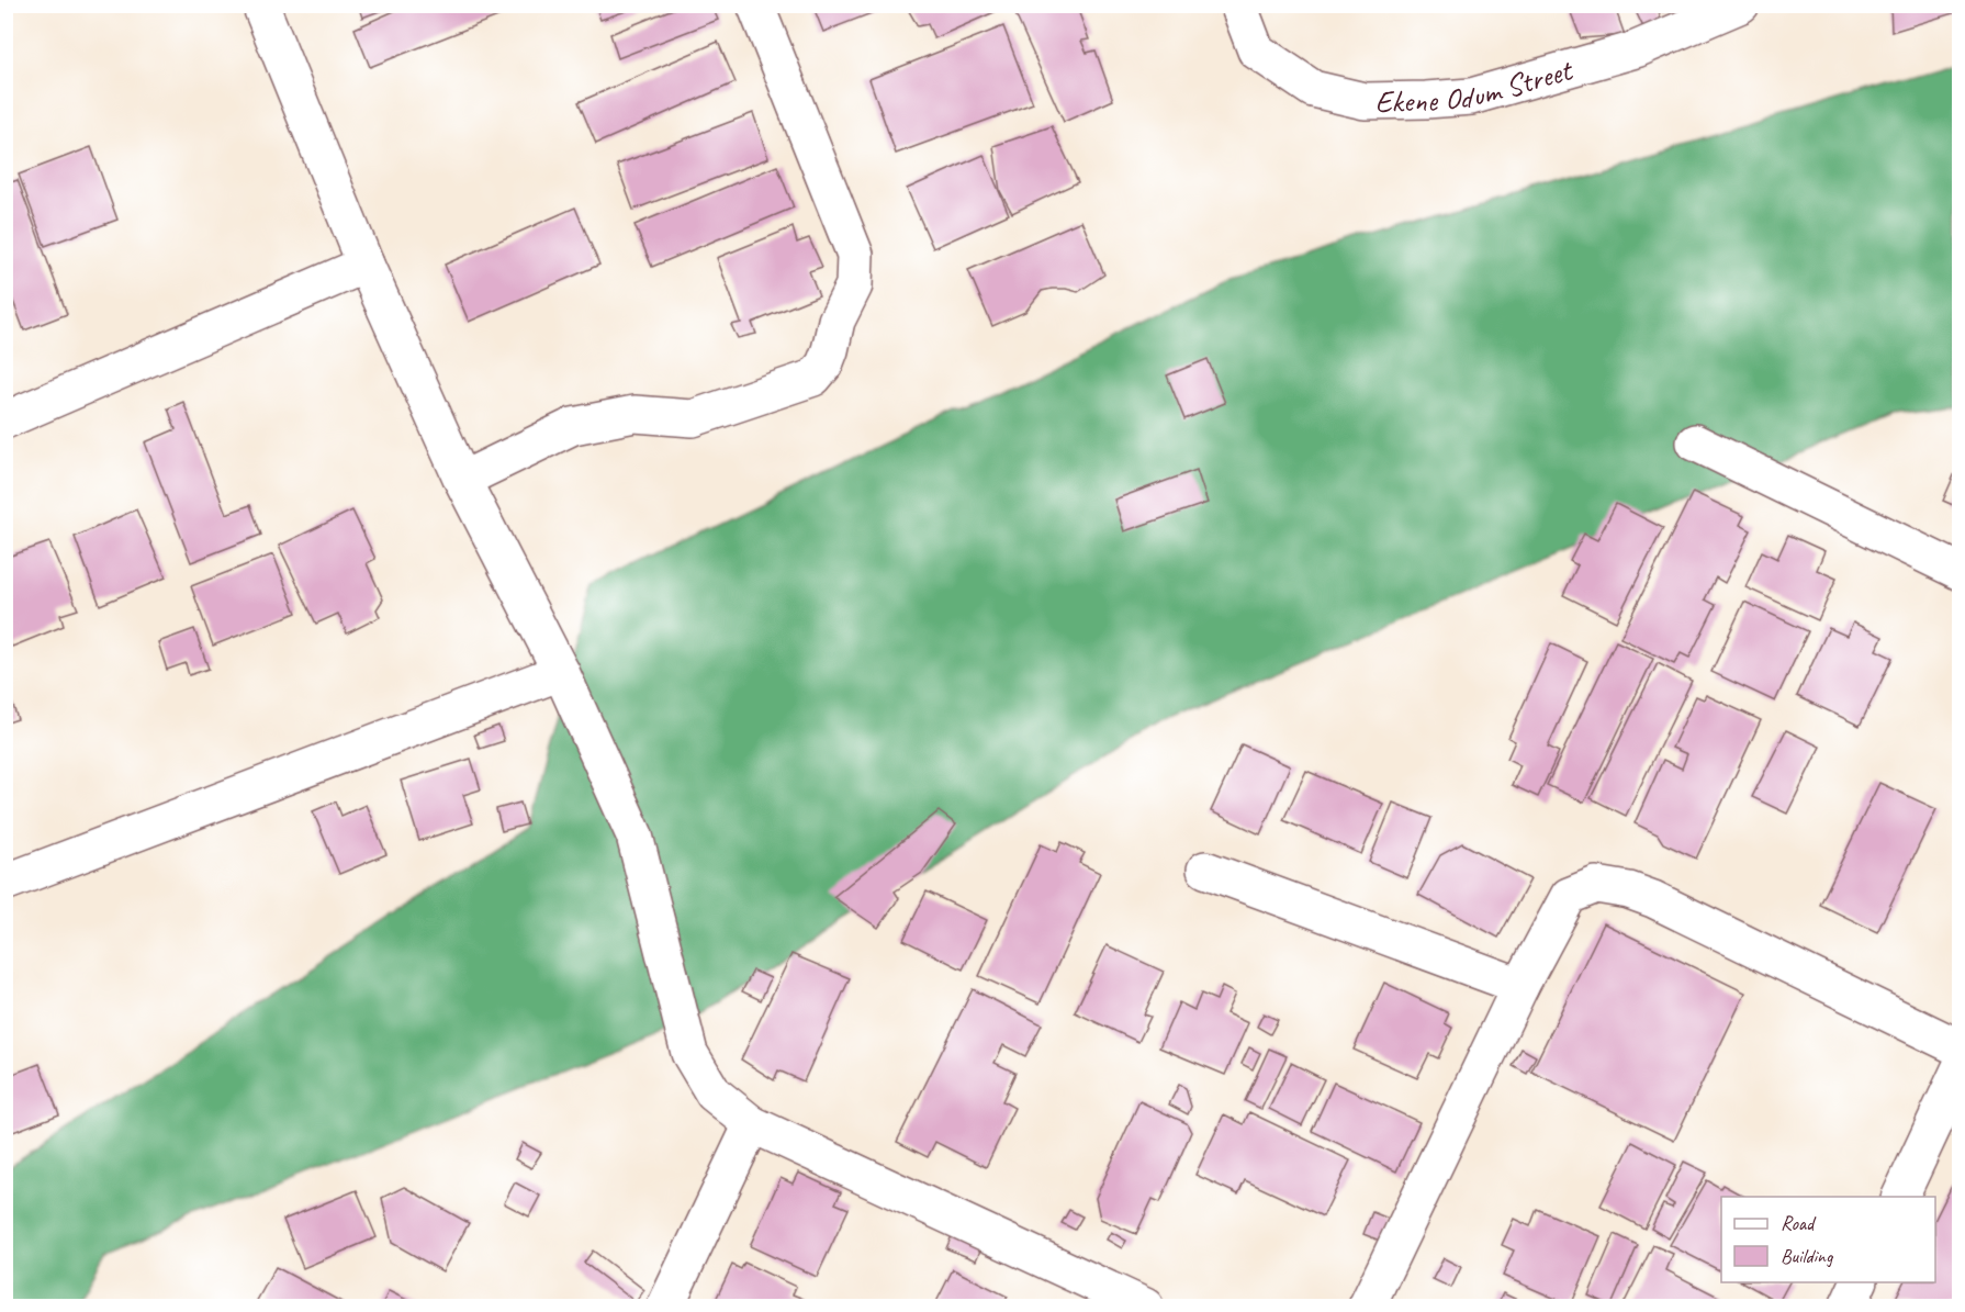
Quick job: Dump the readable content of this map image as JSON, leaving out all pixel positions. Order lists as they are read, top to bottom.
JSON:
{
  "streets": {
    "street": ["Ekene Odum Street"]
  },
  "legend": ["Road", "Building"]
}
